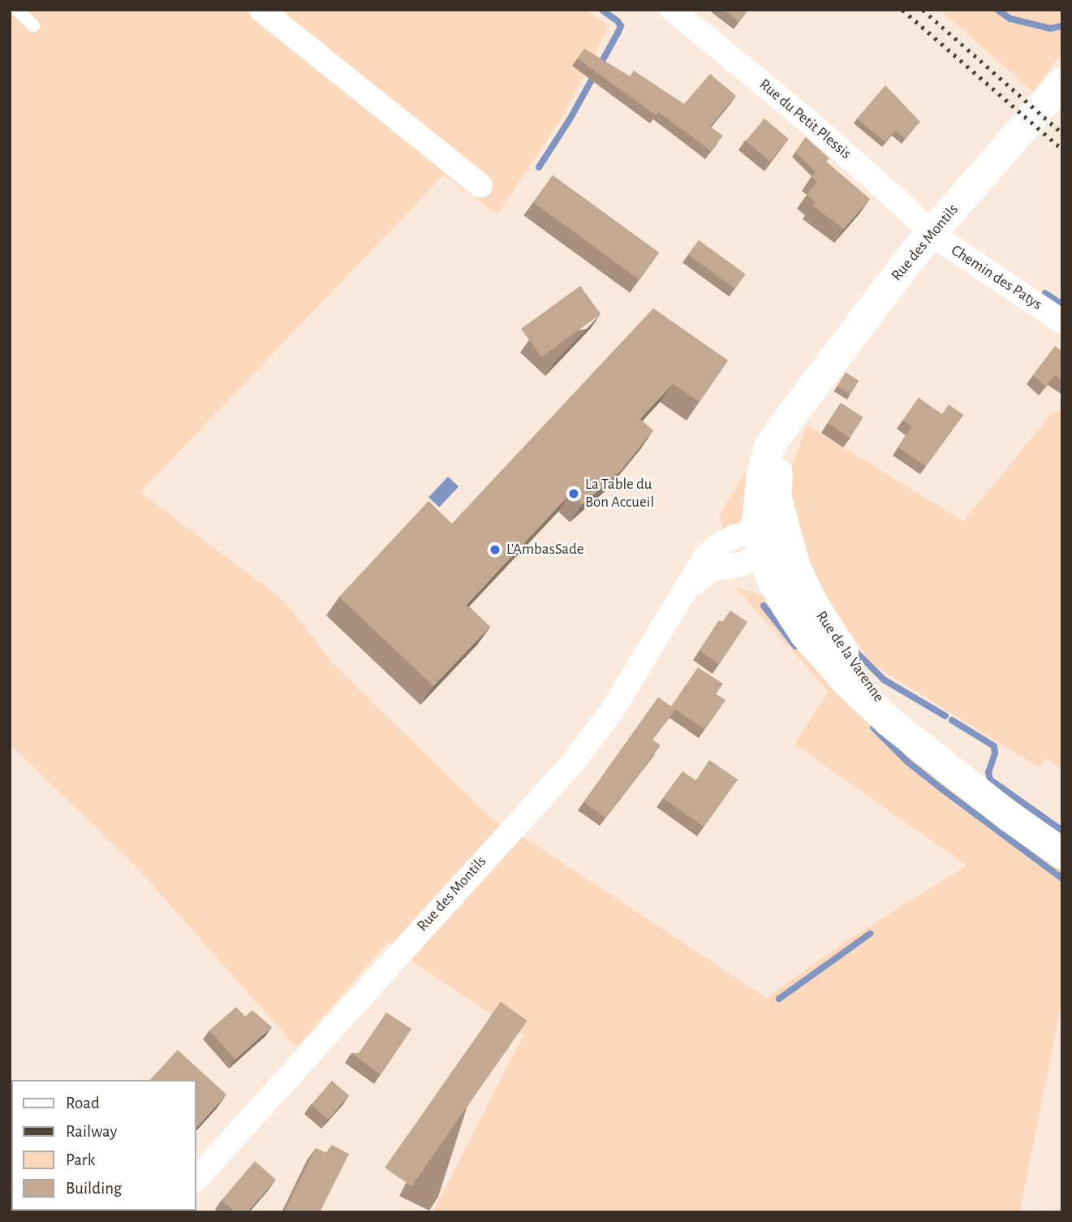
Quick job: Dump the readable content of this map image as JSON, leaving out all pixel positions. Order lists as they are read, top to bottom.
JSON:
{
  "streets": {
    "street": [
      "Rue du Petit Plessis",
      "Rue des Montils",
      "Chemin des Patys",
      "Rue de la Varenne"
    ]
  },
  "crossings": [
    ["Rue du Petit Plessis", "Rue des Montils"],
    ["Rue du Petit Plessis", "Chemin des Patys"],
    ["Rue des Montils", "Chemin des Patys"],
    ["Rue des Montils", "Rue de la Varenne"]
  ],
  "places": ["La Table du Bon Accueil", "L'AmbasSade"],
  "legend": [
    "Road",
    "Railway",
    "Park",
    "Building"
  ]
}
